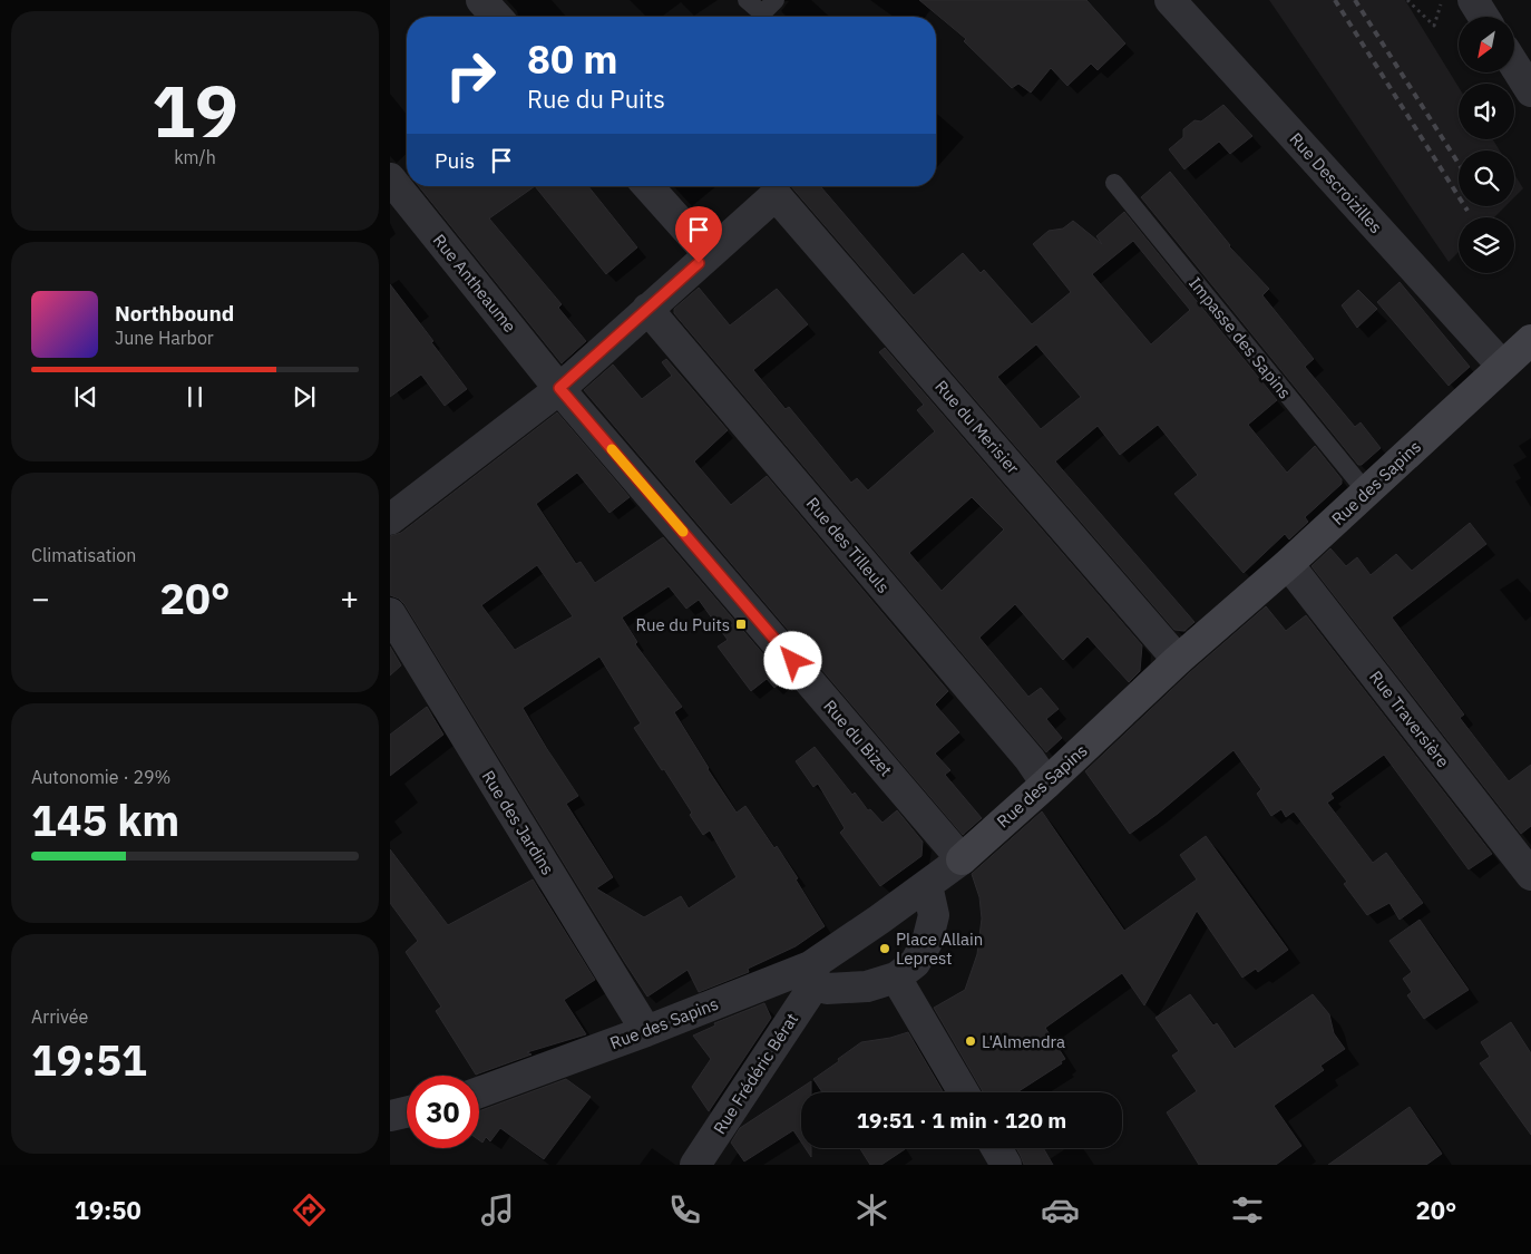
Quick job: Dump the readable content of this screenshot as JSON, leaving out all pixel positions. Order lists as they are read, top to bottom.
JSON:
{
  "streets": {
    "street": [
      "Rue Descroizilles",
      "Rue Antheaume",
      "Rue du Merisier",
      "Rue des Sapins",
      "Rue des Tilleuls",
      "Rue Traversière",
      "Rue du Bizet",
      "Rue des Jardins",
      "Rue Frédéric Bérat"
    ],
    "lane": ["Impasse des Sapins"]
  },
  "crossings": [
    ["Rue Descroizilles", "Rue des Sapins"],
    ["Rue Antheaume", "Rue du Bizet"],
    ["Impasse des Sapins", "Rue des Sapins"],
    ["Rue du Merisier", "Rue des Sapins"],
    ["Rue des Sapins", "Rue des Tilleuls"],
    ["Rue des Sapins", "Rue Traversière"],
    ["Rue des Sapins", "Rue du Bizet"],
    ["Rue des Sapins", "Rue des Jardins"],
    ["Rue des Sapins", "Rue Frédéric Bérat"]
  ],
  "places": {
    "transit": ["Rue du Puits"],
    "other": ["Place Allain Leprest", "L'Almendra"]
  },
  "north": "bottom left",
  "page": {
    "tile": [
      ["19", "km/h"],
      "Climatisation",
      ["Autonomie · 29%", "145 km"],
      ["Arrivée", "19:51"]
    ],
    "turn": ["80 m", "Rue du Puits"],
    "then": "Puis",
    "song": ["Northbound", "June Harbor"],
    "heat": ["−", "20°", "+"],
    "limit": "30",
    "trip": "19:51 · 1 min · 120 m",
    "tabs": ["19:50", "20°"]
  }
}
